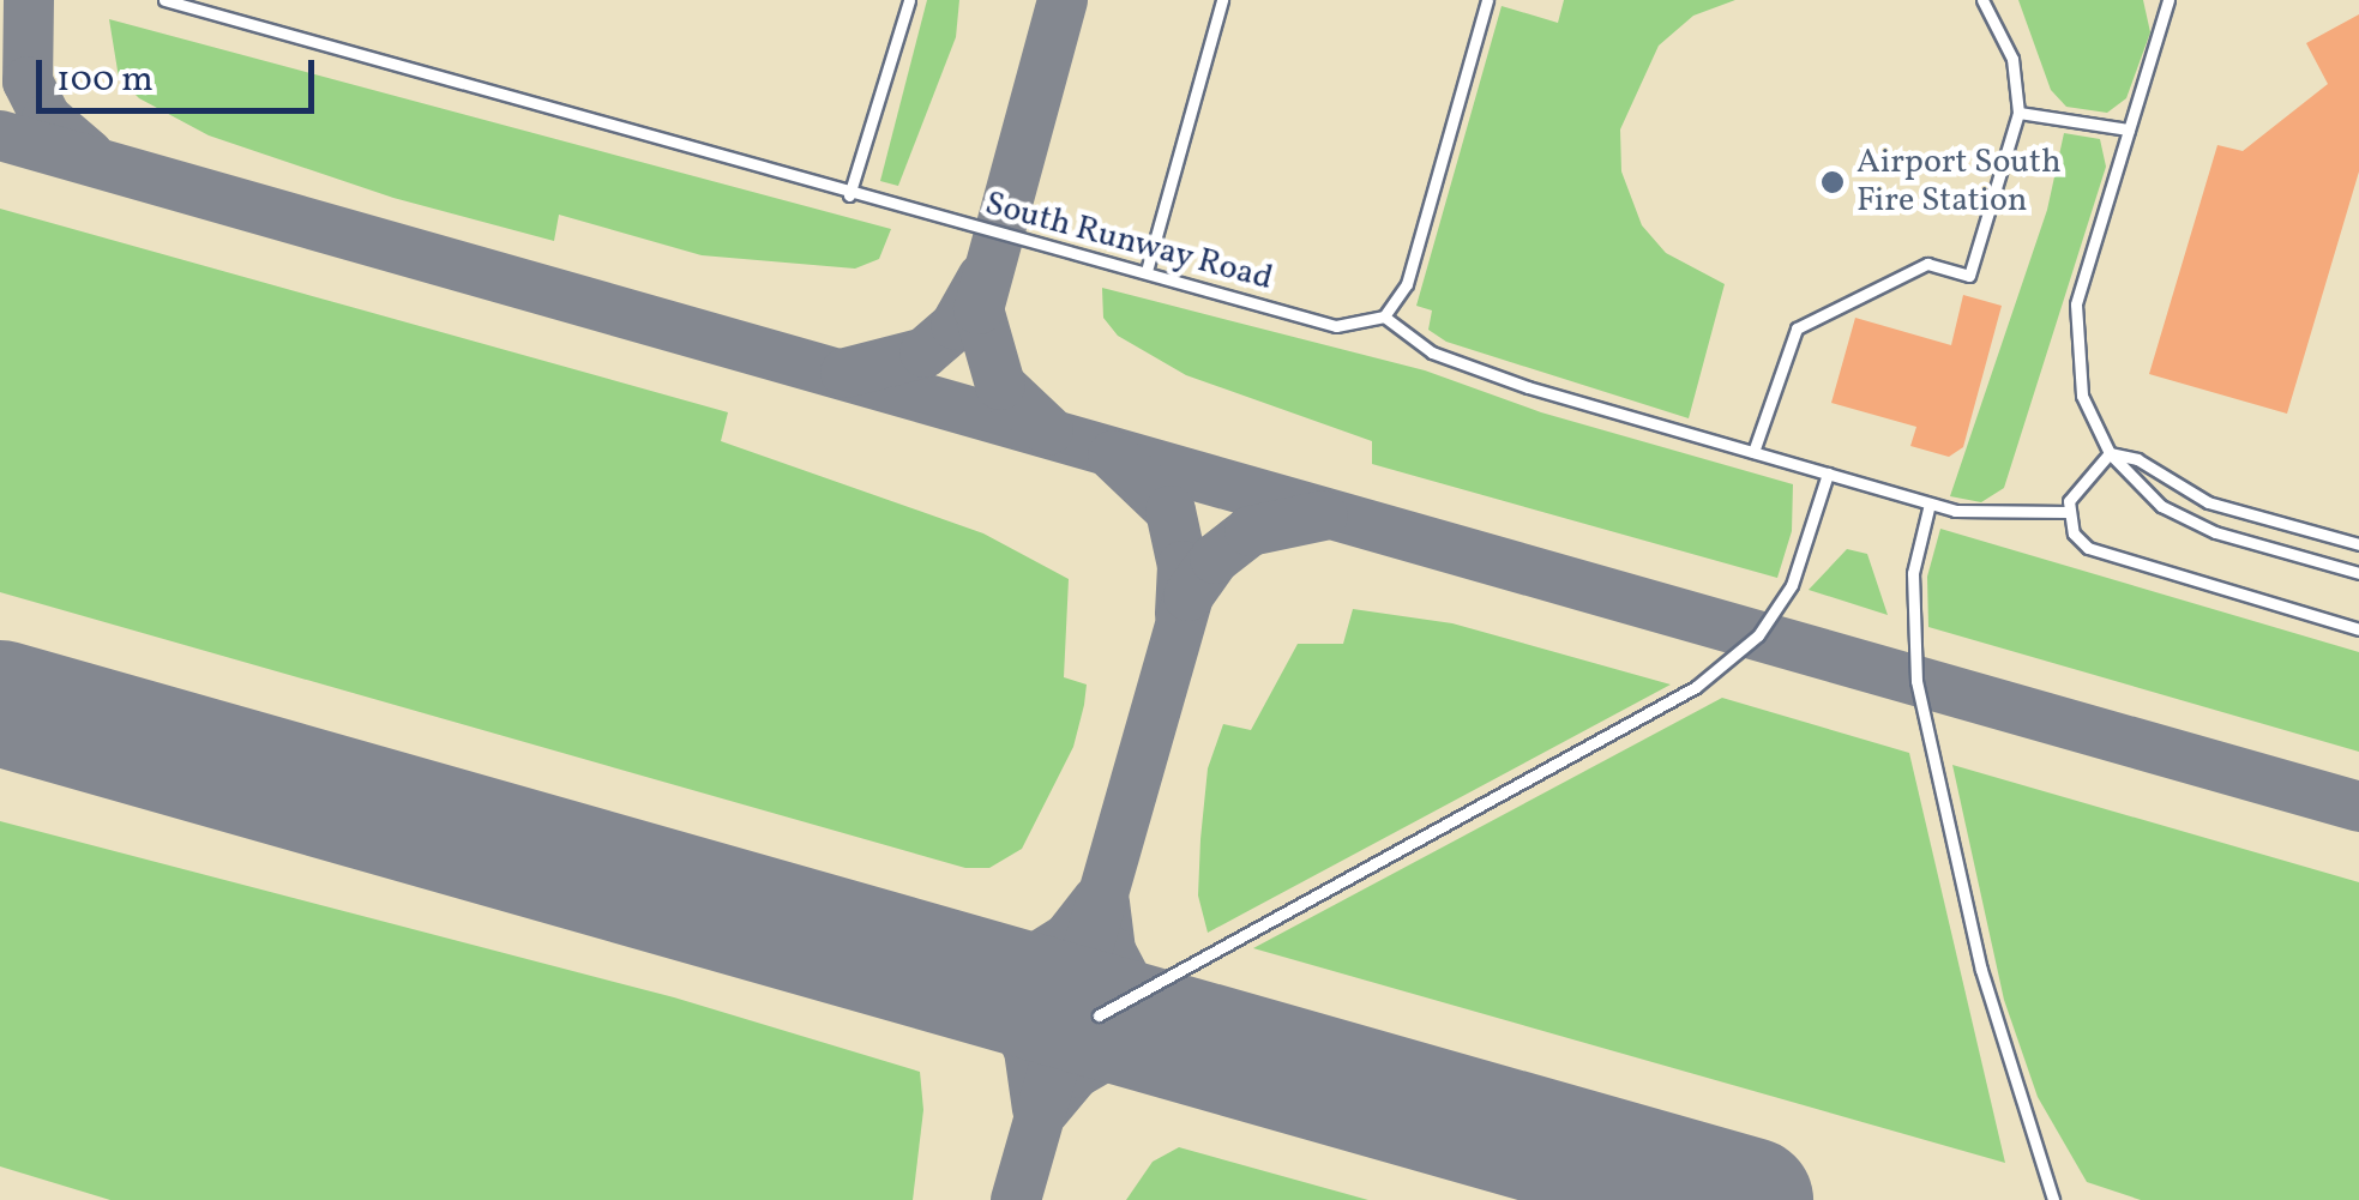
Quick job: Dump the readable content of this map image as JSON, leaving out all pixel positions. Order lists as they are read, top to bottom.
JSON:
{
  "streets": {
    "lane": ["South Runway Road"]
  },
  "places": ["Airport South Fire Station"],
  "scale_bar": "100 m"
}
